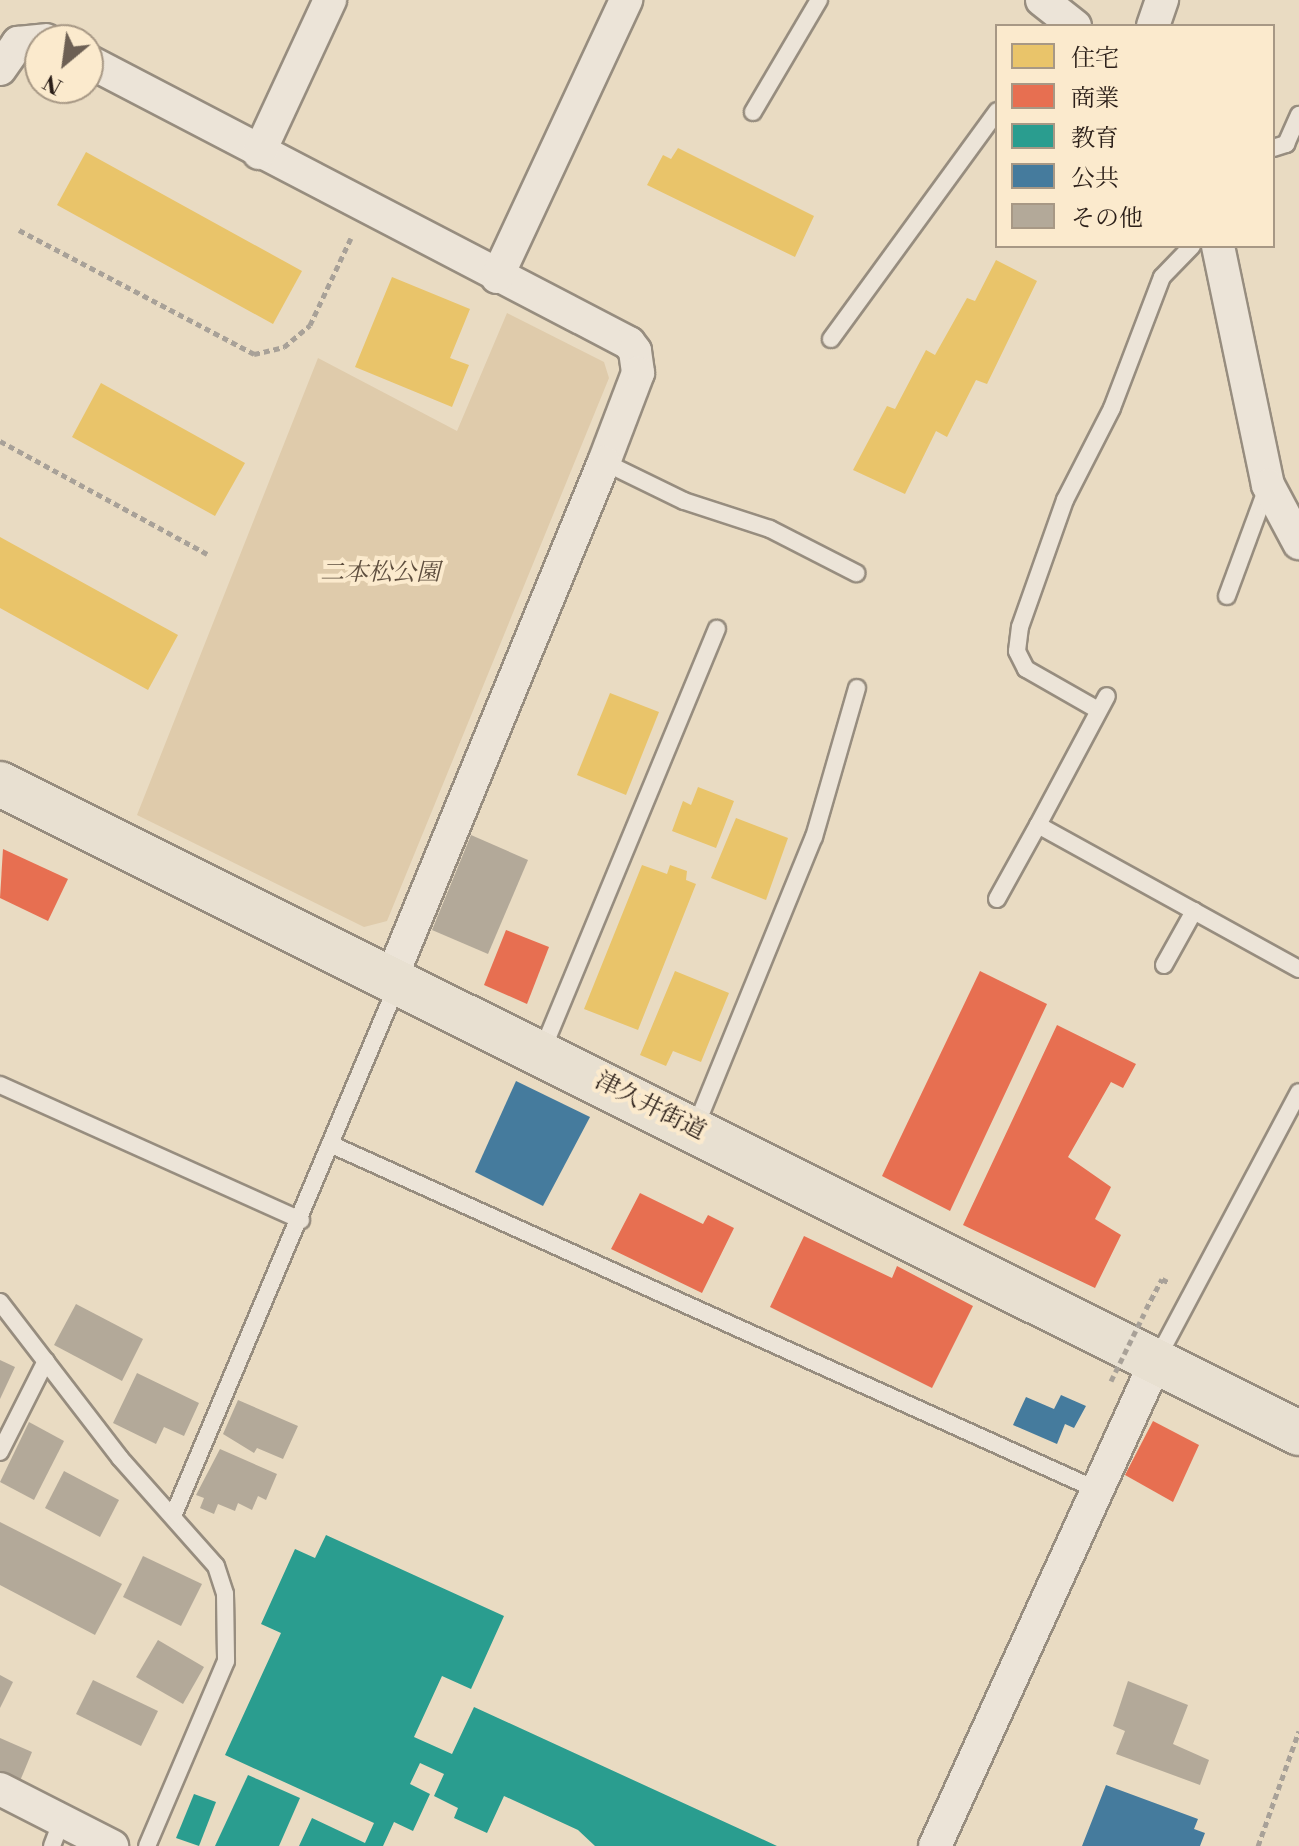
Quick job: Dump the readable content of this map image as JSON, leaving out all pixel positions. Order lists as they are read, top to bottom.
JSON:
{
  "streets": {
    "highway": ["津久井街道"]
  },
  "parks": ["二本松公園"],
  "legend": [
    "住宅",
    "商業",
    "教育",
    "公共",
    "その他"
  ],
  "north": "bottom left"
}
